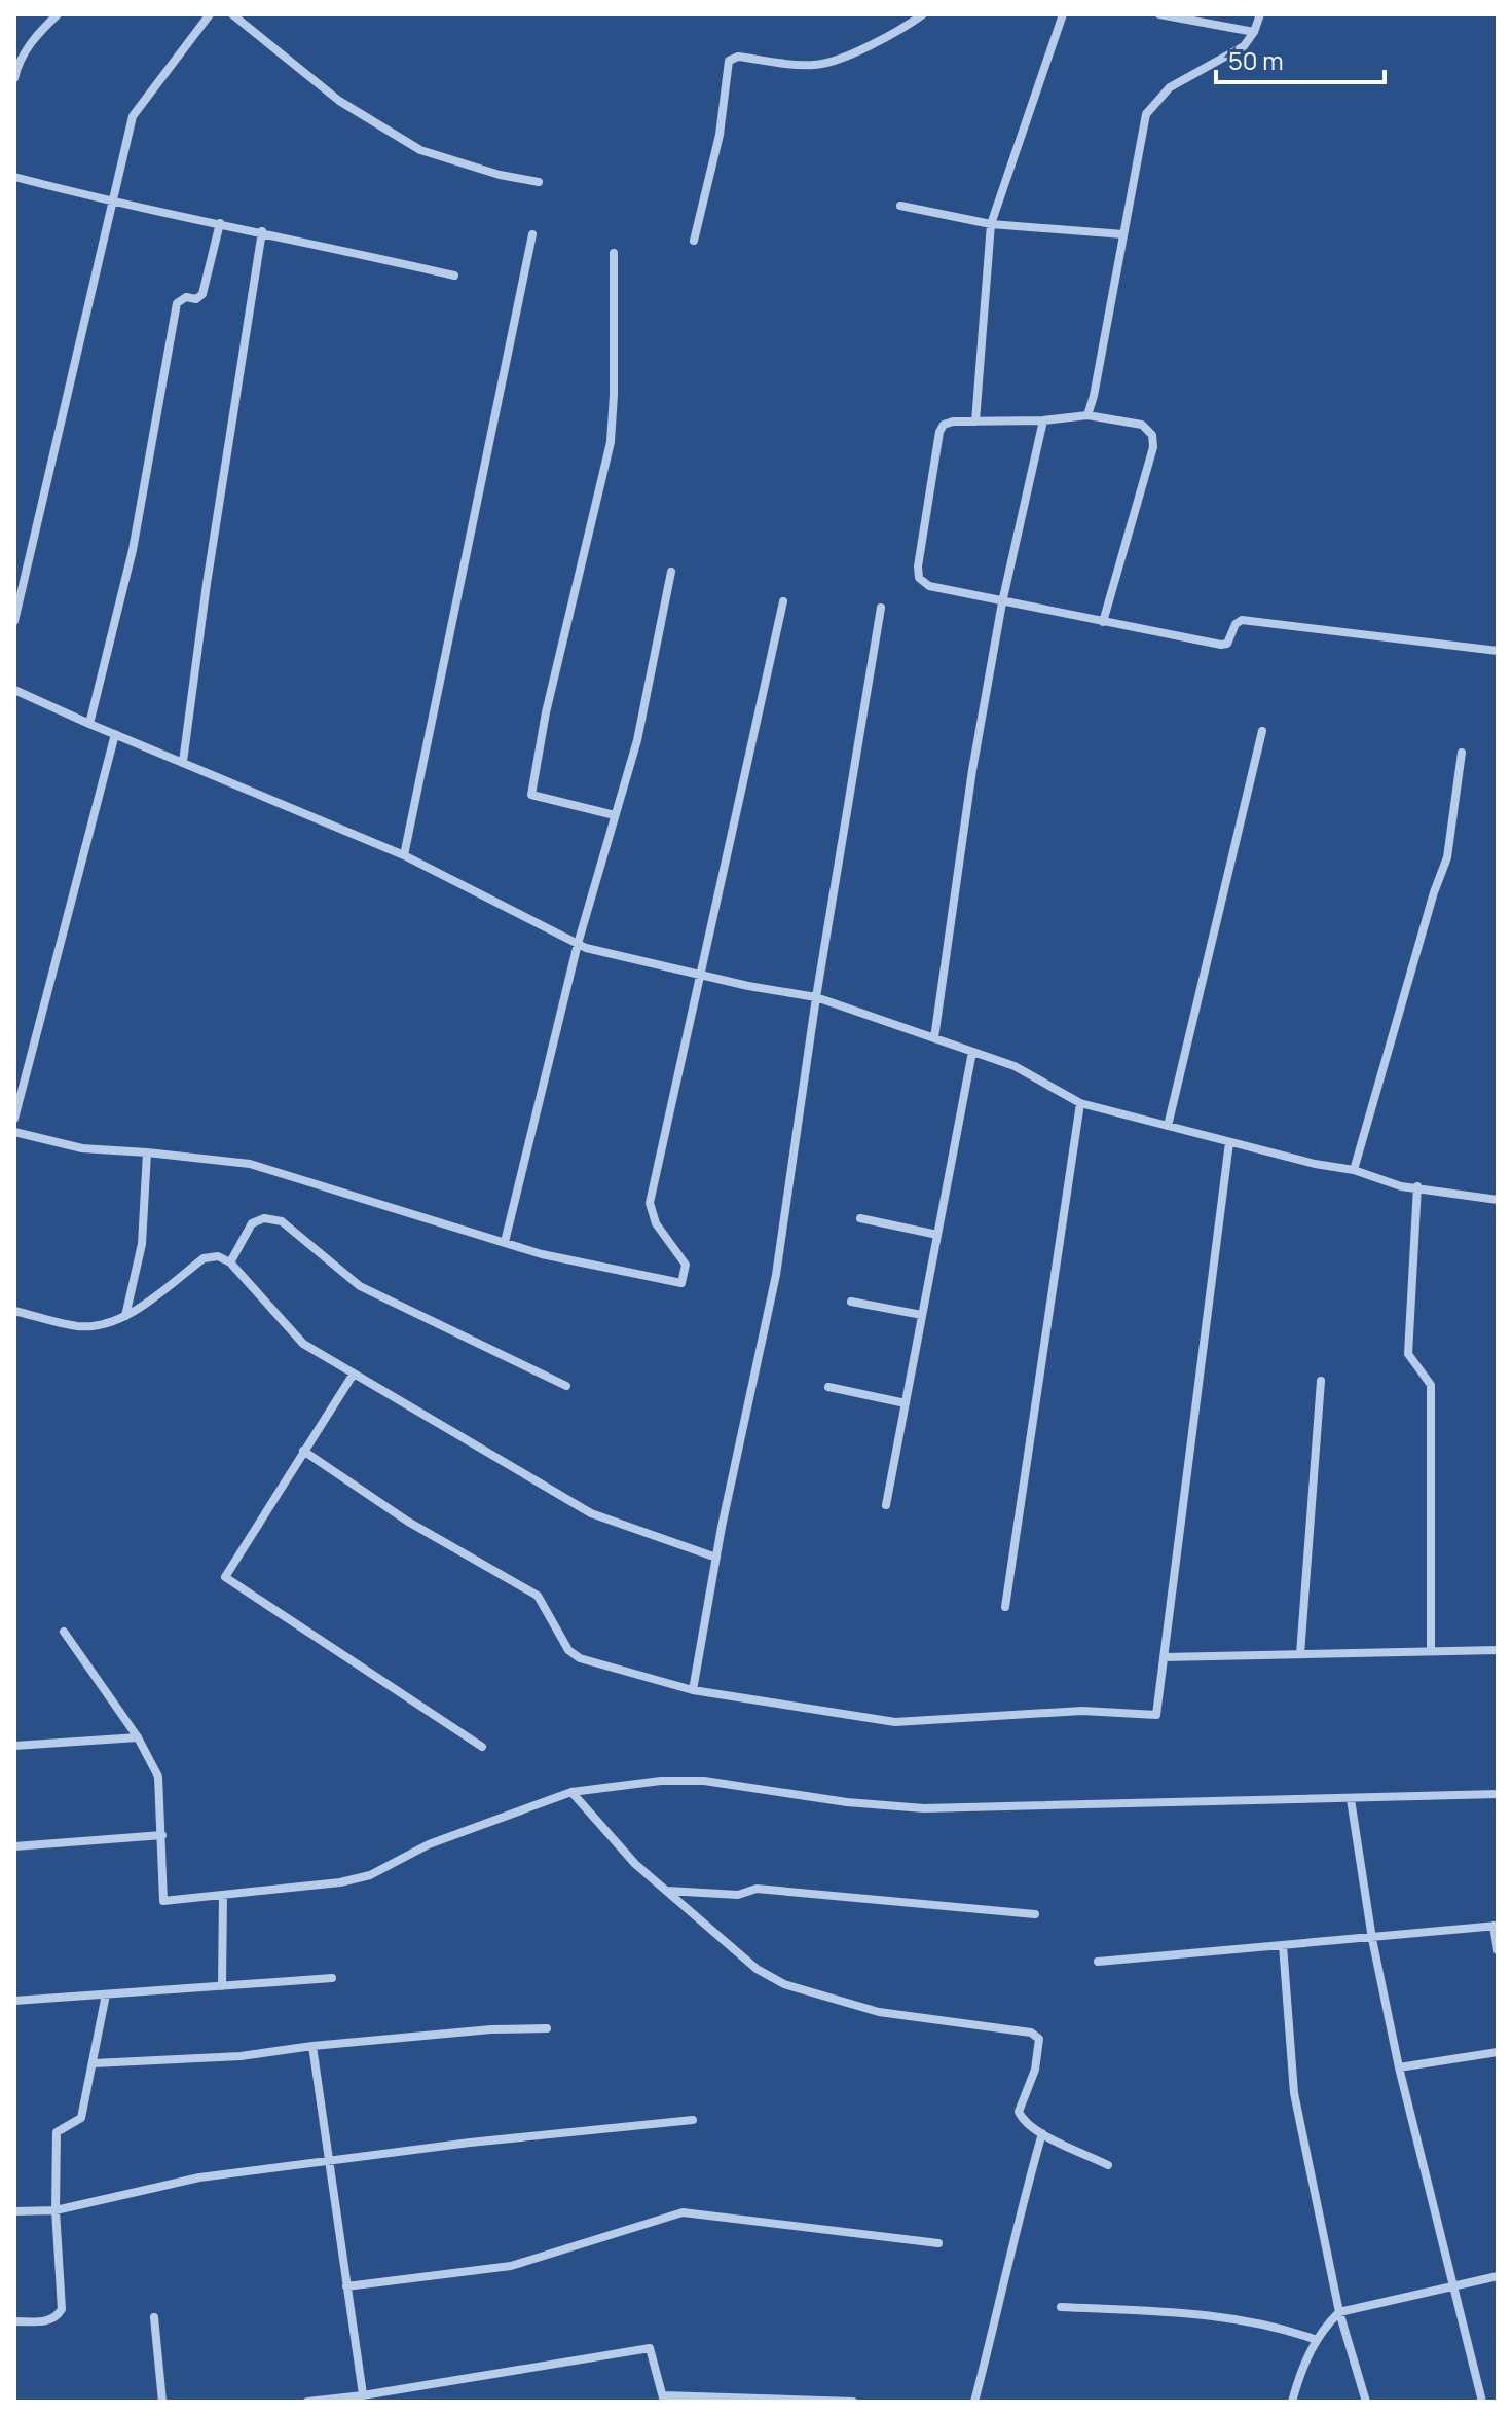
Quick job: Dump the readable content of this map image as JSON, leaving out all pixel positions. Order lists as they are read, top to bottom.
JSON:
{
  "scale_bar": "50 m"
}
